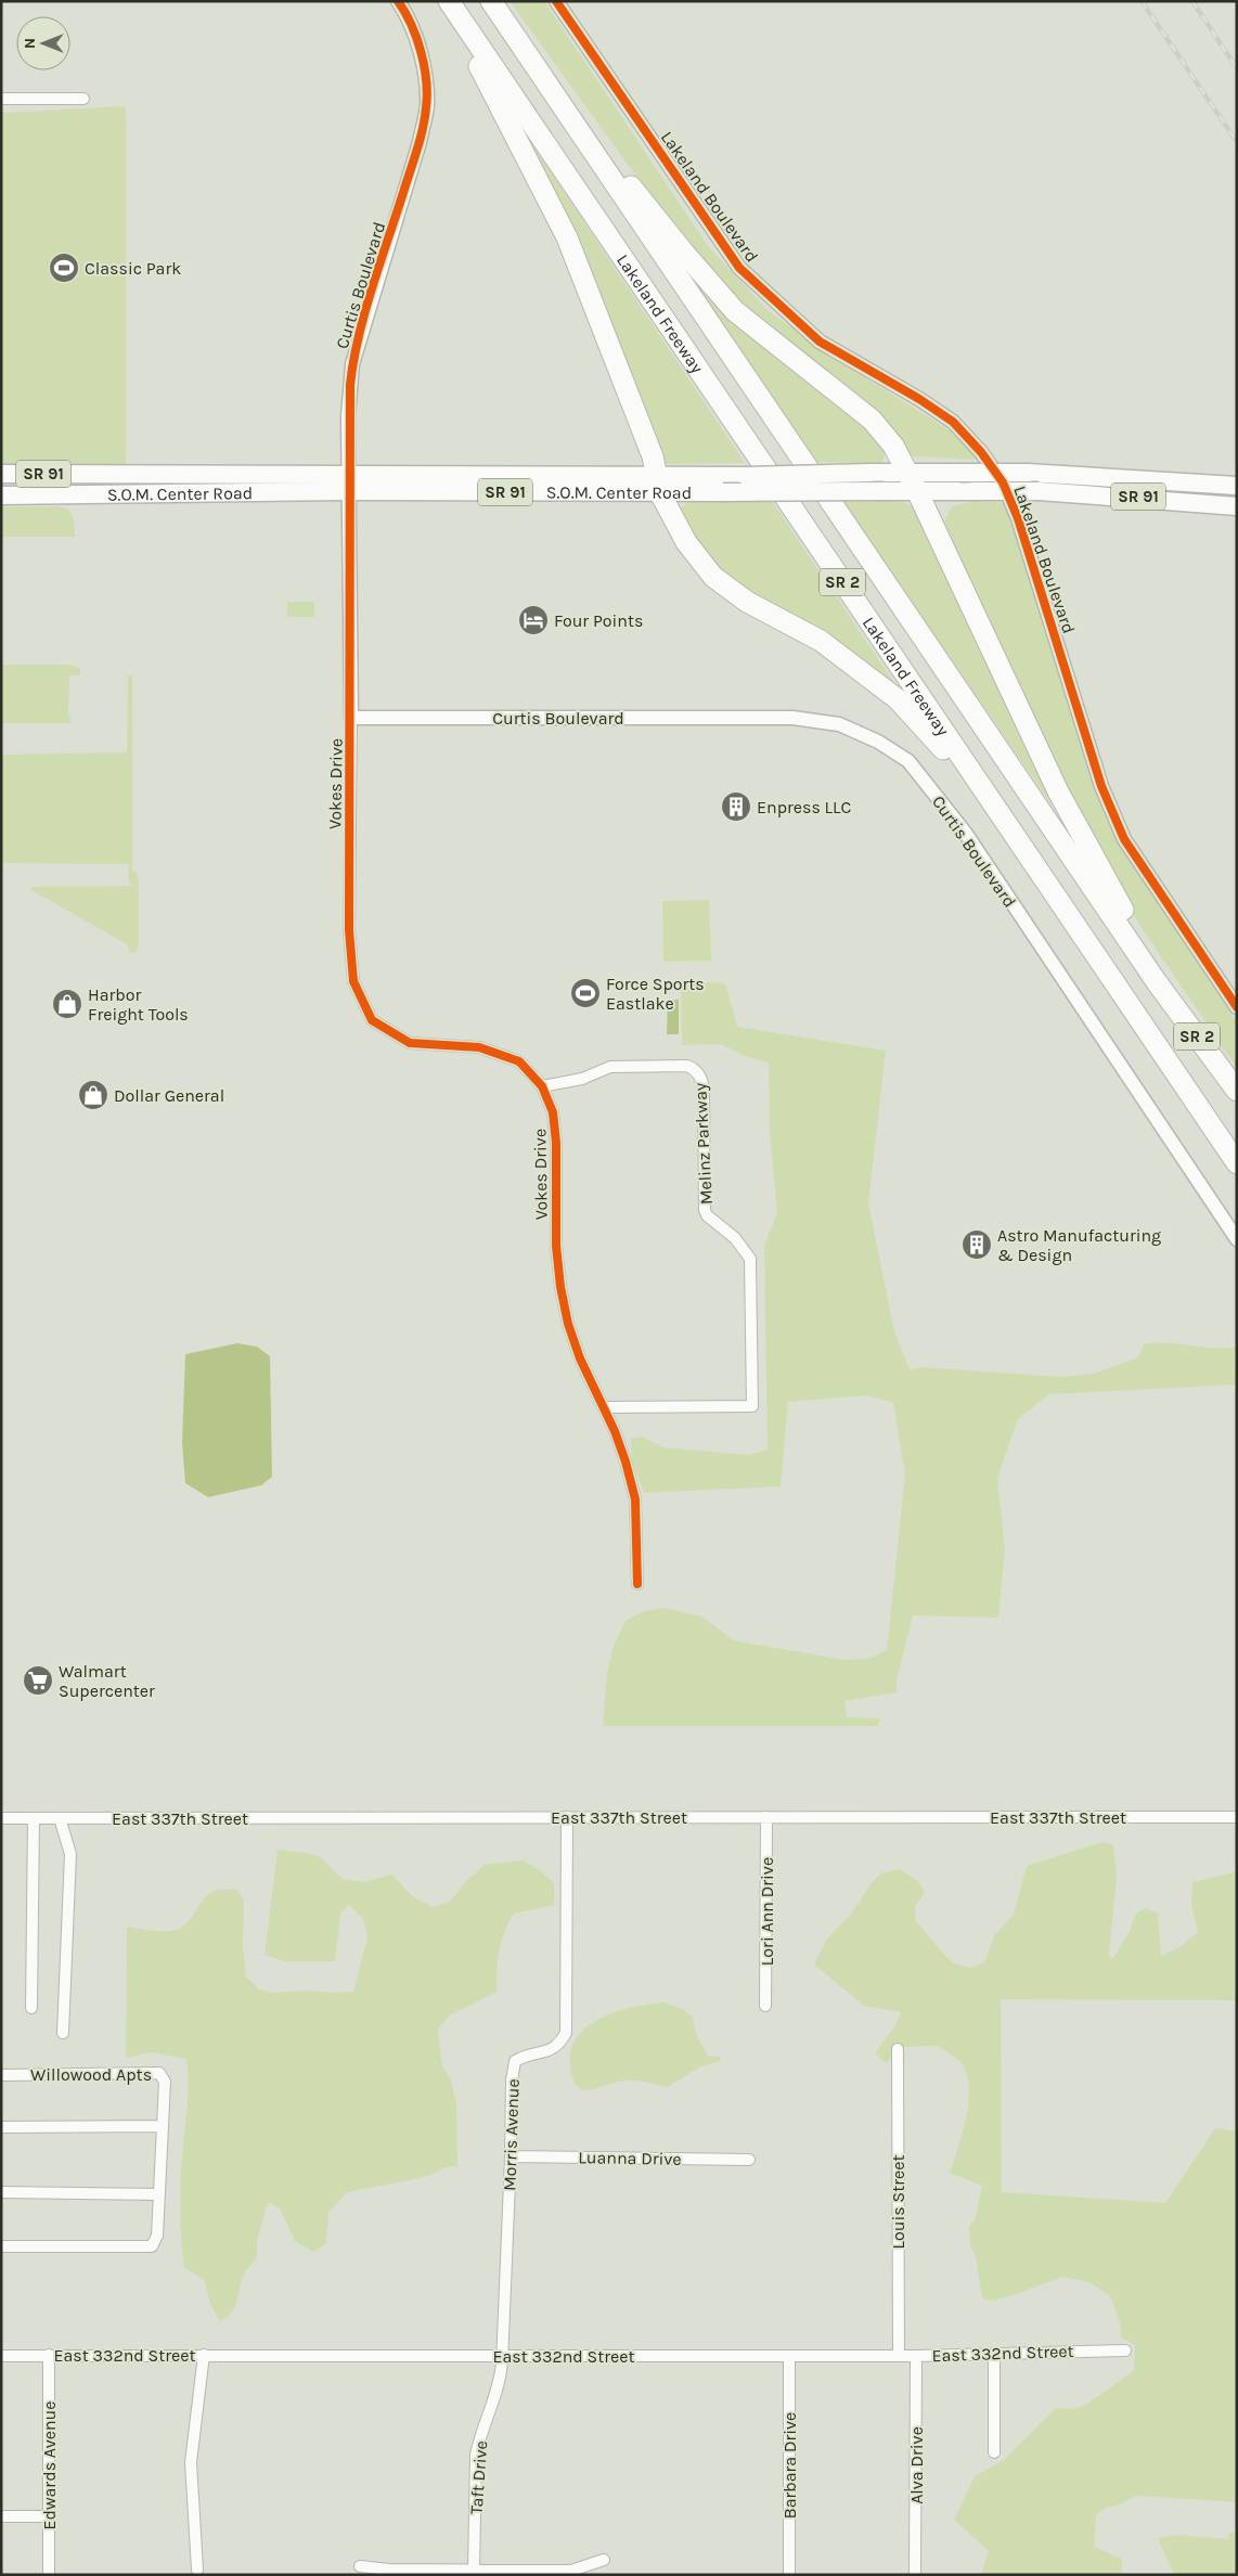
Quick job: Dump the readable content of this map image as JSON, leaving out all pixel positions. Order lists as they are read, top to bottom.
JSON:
{
  "streets": {
    "highway": ["Lakeland Freeway", "SR 2"],
    "main road": ["SR 91", "S.O.M. Center Road"],
    "street": [
      "Lakeland Boulevard",
      "Curtis Boulevard",
      "Vokes Drive",
      "Melinz Parkway",
      "East 337th Street",
      "Lori Ann Drive",
      "Willowood Apts",
      "Morris Avenue",
      "Luanna Drive",
      "Louis Street",
      "East 332nd Street",
      "Edwards Avenue",
      "Barbara Drive",
      "Alva Drive",
      "Taft Drive"
    ]
  },
  "crossings": [
    ["Curtis Boulevard", "S.O.M. Center Road"],
    ["Curtis Boulevard", "Vokes Drive"],
    ["Vokes Drive", "Melinz Parkway"],
    ["East 337th Street", "Lori Ann Drive"],
    ["East 337th Street", "Morris Avenue"],
    ["Morris Avenue", "Luanna Drive"],
    ["Morris Avenue", "East 332nd Street"],
    ["Morris Avenue", "Taft Drive"],
    ["Louis Street", "East 332nd Street"],
    ["East 332nd Street", "Edwards Avenue"],
    ["East 332nd Street", "Barbara Drive"],
    ["East 332nd Street", "Alva Drive"],
    ["East 332nd Street", "Taft Drive"]
  ],
  "places": {
    "sports": ["Classic Park", "Force Sports Eastlake"],
    "hotel": ["Four Points"],
    "building": ["Enpress LLC", "Astro Manufacturing & Design"],
    "shop": ["Harbor Freight Tools", "Dollar General"],
    "supermarket": ["Walmart Supercenter"]
  },
  "north": "left"
}
